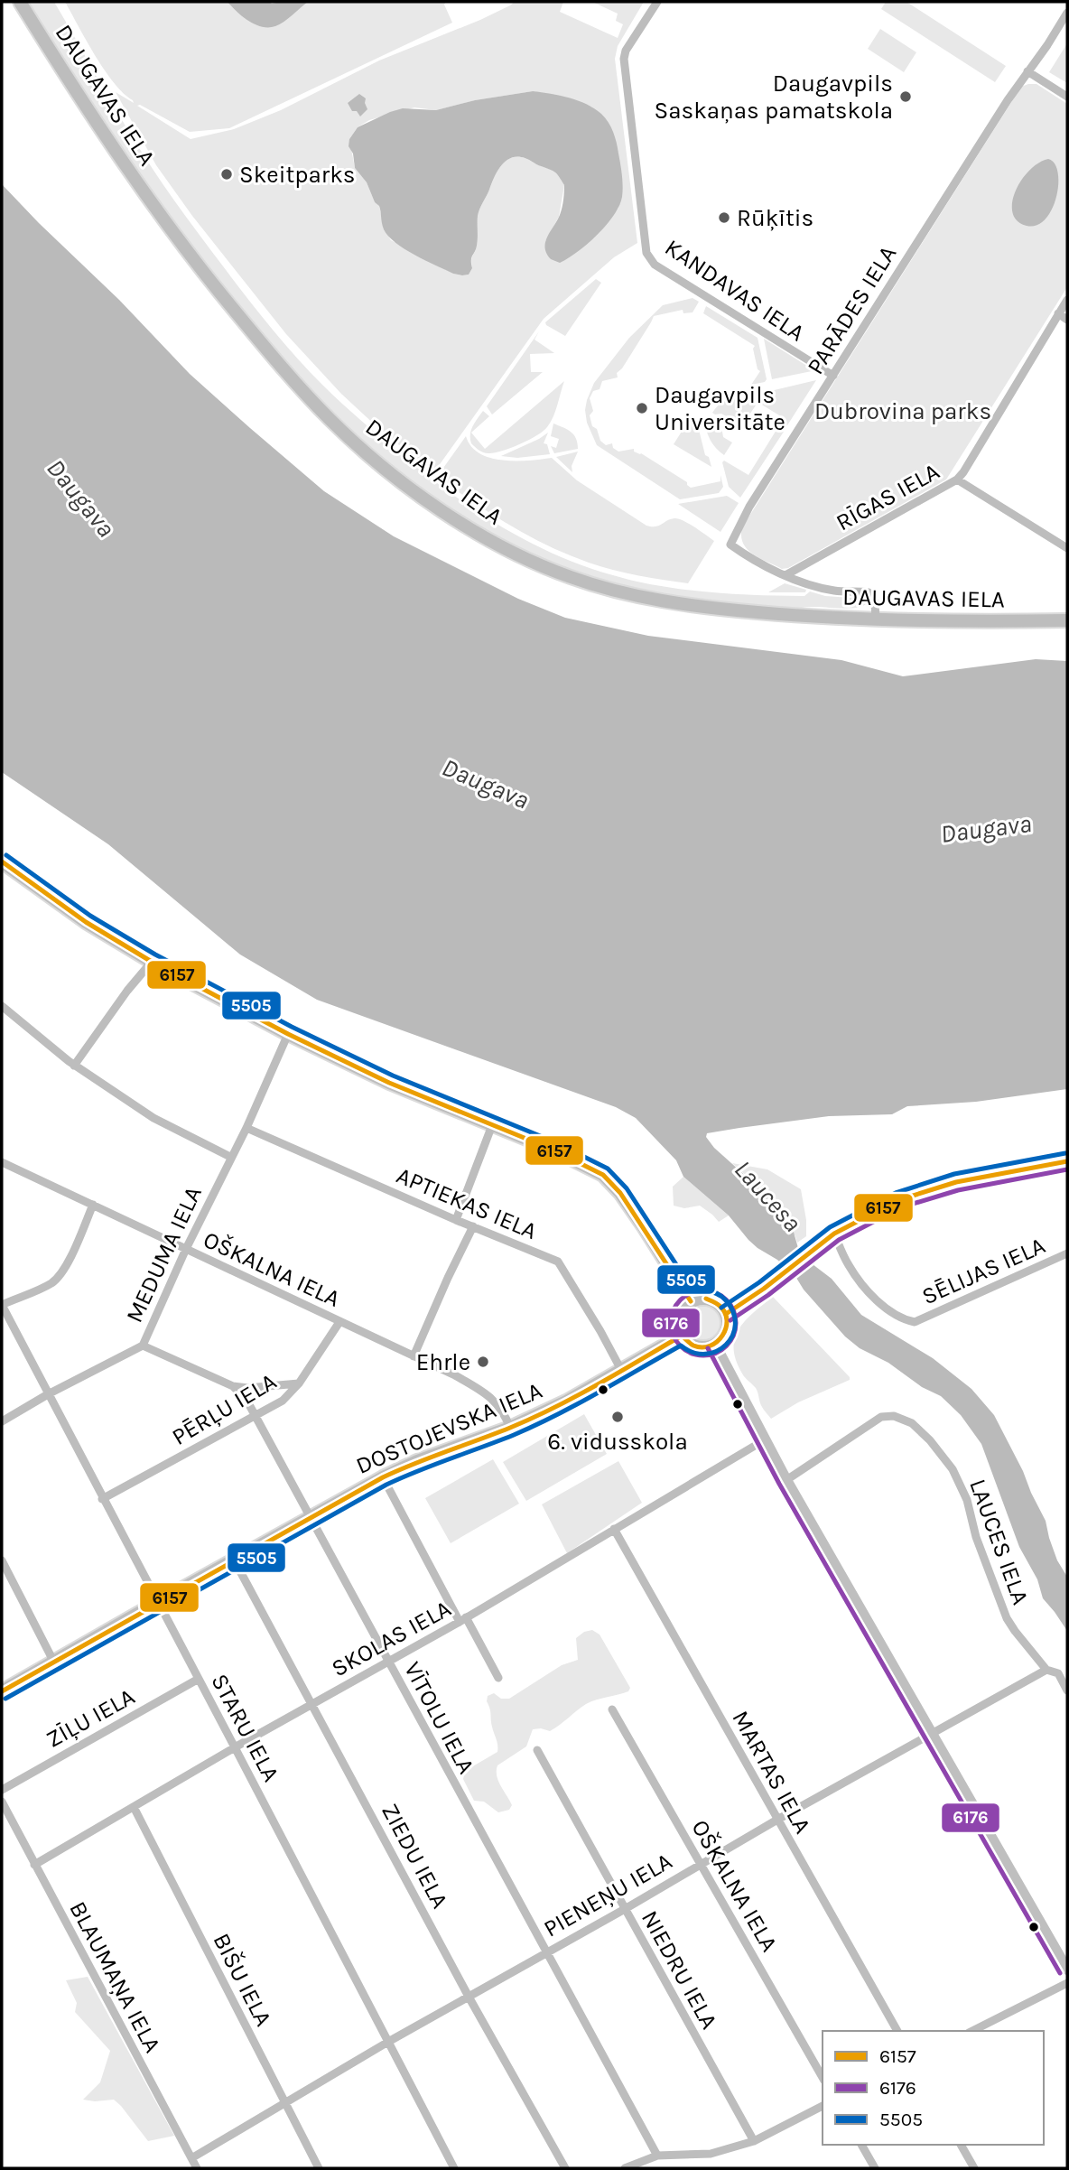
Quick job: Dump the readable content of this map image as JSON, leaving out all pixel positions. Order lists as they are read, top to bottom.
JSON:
{
  "streets": {
    "main road": ["DAUGAVAS IELA", "DOSTOJEVSKA IELA"],
    "street": [
      "KANDAVAS IELA",
      "PARĀDES IELA",
      "RĪGAS IELA",
      "APTIEKAS IELA",
      "MEDUMA IELA",
      "OŠKALNA IELA",
      "SĒLIJAS IELA",
      "PĒRĻU IELA",
      "LAUCES IELA",
      "SKOLAS IELA",
      "ZĪĻU IELA",
      "VĪTOLU IELA",
      "STARU IELA",
      "MARTAS IELA",
      "ZIEDU IELA",
      "PIENEŅU IELA",
      "NIEDRU IELA",
      "BLAUMAŅA IELA",
      "BIŠU IELA"
    ]
  },
  "crossings": [
    ["DAUGAVAS IELA", "PARĀDES IELA"],
    ["KANDAVAS IELA", "PARĀDES IELA"],
    ["PARĀDES IELA", "RĪGAS IELA"],
    ["APTIEKAS IELA", "MEDUMA IELA"],
    ["APTIEKAS IELA", "DOSTOJEVSKA IELA"],
    ["MEDUMA IELA", "OŠKALNA IELA"],
    ["MEDUMA IELA", "VĪTOLU IELA"],
    ["MEDUMA IELA", "STARU IELA"],
    ["OŠKALNA IELA", "PĒRĻU IELA"],
    ["OŠKALNA IELA", "DOSTOJEVSKA IELA"],
    ["OŠKALNA IELA", "PIENEŅU IELA"],
    ["PĒRĻU IELA", "VĪTOLU IELA"],
    ["PĒRĻU IELA", "STARU IELA"],
    ["DOSTOJEVSKA IELA", "VĪTOLU IELA"],
    ["DOSTOJEVSKA IELA", "STARU IELA"],
    ["DOSTOJEVSKA IELA", "ZIEDU IELA"],
    ["LAUCES IELA", "PIENEŅU IELA"],
    ["SKOLAS IELA", "VĪTOLU IELA"],
    ["SKOLAS IELA", "STARU IELA"],
    ["SKOLAS IELA", "MARTAS IELA"],
    ["SKOLAS IELA", "ZIEDU IELA"],
    ["SKOLAS IELA", "BLAUMAŅA IELA"],
    ["SKOLAS IELA", "BIŠU IELA"],
    ["ZĪĻU IELA", "STARU IELA"],
    ["VĪTOLU IELA", "PIENEŅU IELA"],
    ["STARU IELA", "PIENEŅU IELA"],
    ["MARTAS IELA", "PIENEŅU IELA"],
    ["ZIEDU IELA", "PIENEŅU IELA"],
    ["PIENEŅU IELA", "NIEDRU IELA"],
    ["PIENEŅU IELA", "BLAUMAŅA IELA"],
    ["PIENEŅU IELA", "BIŠU IELA"]
  ],
  "water": ["Daugava", "Laucesa"],
  "parks": ["Dubrovina parks"],
  "places": [
    "Daugavpils Saskaņas pamatskola",
    "Skeitparks",
    "Rūķītis",
    "Daugavpils Universitāte",
    "Ehrle",
    "6. vidusskola"
  ],
  "lines": ["transit line 5505", "transit line 6157", "transit line 6176"],
  "legend": ["6157", "6176", "5505"]
}
